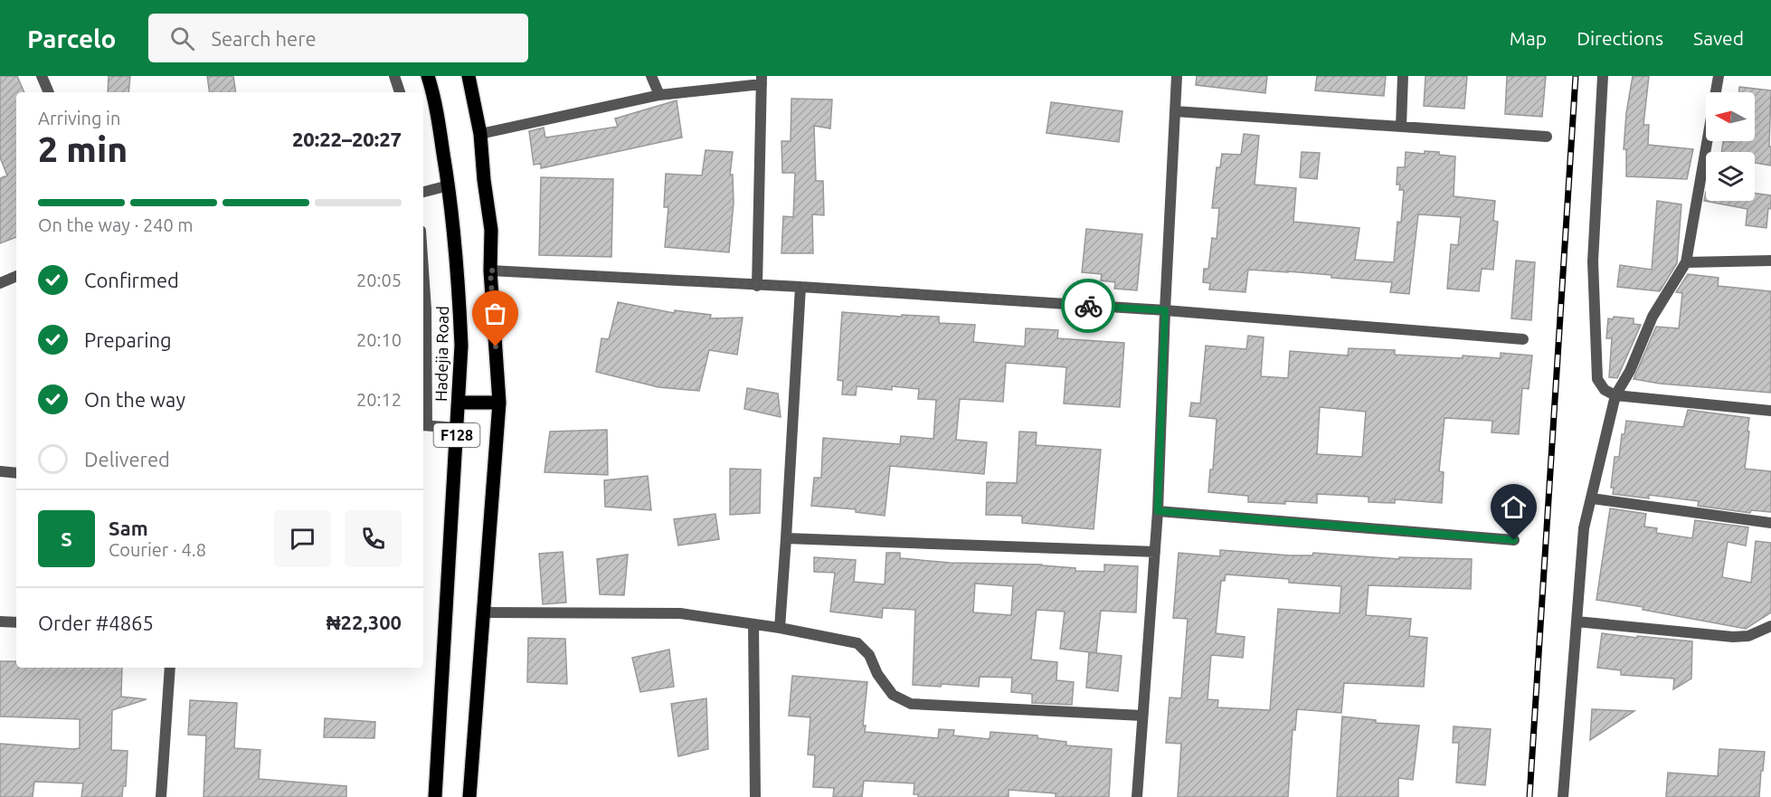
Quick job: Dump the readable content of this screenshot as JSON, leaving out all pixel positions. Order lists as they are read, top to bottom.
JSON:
{
  "streets": {
    "main road": ["Hadejia Road", "F128"]
  },
  "north": "left",
  "page": {
    "header": "Parcelo",
    "search": "Search here",
    "nav": ["Map", "Directions", "Saved"],
    "heading": ["2 min", "Arriving in", "20:22–20:27"],
    "panel": [
      "Sam",
      "Courier · 4.8",
      "Order #4865",
      "₦22,300"
    ],
    "bar": "On the way · 240 m",
    "list": [
      ["Confirmed", "20:05"],
      ["Preparing", "20:10"],
      ["On the way", "20:12"],
      "Delivered"
    ],
    "round": "S"
  }
}
